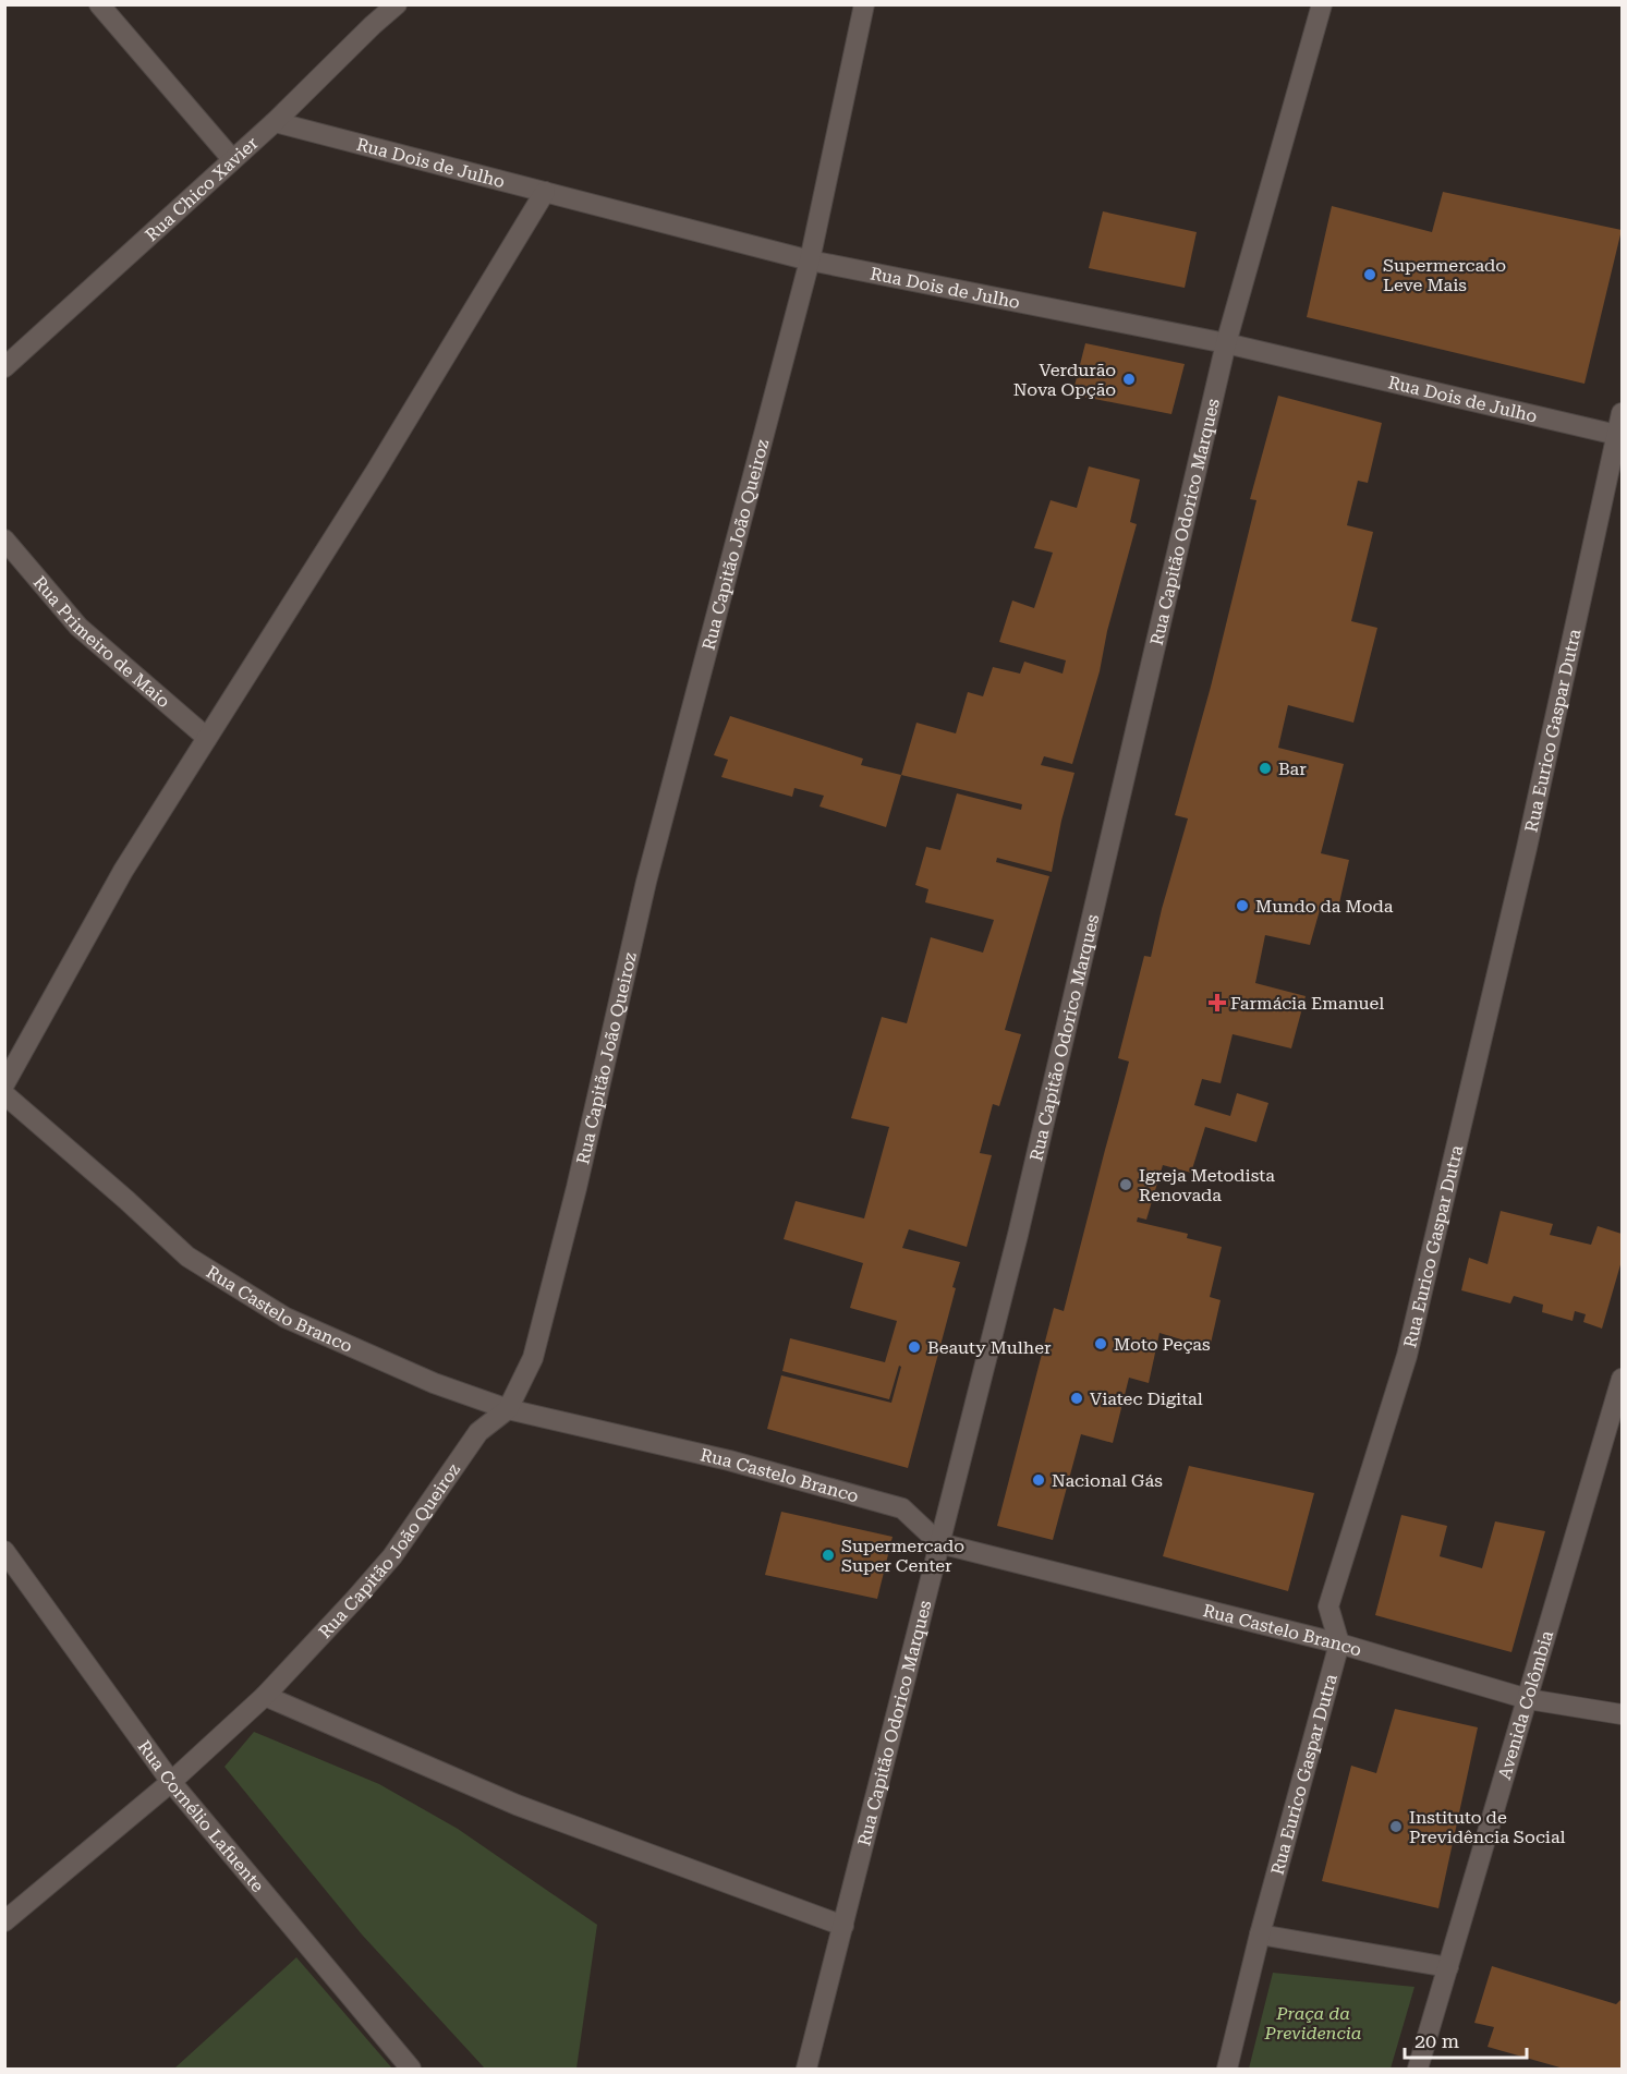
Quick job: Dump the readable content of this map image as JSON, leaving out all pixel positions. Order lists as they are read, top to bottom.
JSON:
{
  "streets": {
    "street": [
      "Rua Dois de Julho",
      "Rua Chico Xavier",
      "Rua Capitão Odorico Marques",
      "Rua Capitão João Queiroz",
      "Rua Primeiro de Maio",
      "Rua Eurico Gaspar Dutra",
      "Rua Castelo Branco",
      "Avenida Colômbia",
      "Rua Cornélio Lafuente"
    ]
  },
  "crossings": [
    ["Rua Dois de Julho", "Rua Chico Xavier"],
    ["Rua Dois de Julho", "Rua Capitão Odorico Marques"],
    ["Rua Dois de Julho", "Rua Capitão João Queiroz"],
    ["Rua Dois de Julho", "Rua Eurico Gaspar Dutra"],
    ["Rua Capitão Odorico Marques", "Rua Castelo Branco"],
    ["Rua Capitão João Queiroz", "Rua Castelo Branco"],
    ["Rua Capitão João Queiroz", "Rua Cornélio Lafuente"],
    ["Rua Eurico Gaspar Dutra", "Rua Castelo Branco"],
    ["Rua Castelo Branco", "Avenida Colômbia"]
  ],
  "parks": ["Praça da Previdencia"],
  "places": {
    "other": [
      "Supermercado Leve Mais",
      "Verdurão Nova Opção",
      "Bar",
      "Mundo da Moda",
      "Igreja Metodista Renovada",
      "Moto Peças",
      "Beauty Mulher",
      "Viatec Digital",
      "Nacional Gás",
      "Supermercado Super Center",
      "Instituto de Previdência Social"
    ],
    "health": ["Farmácia Emanuel"]
  },
  "scale_bar": "20 m"
}
